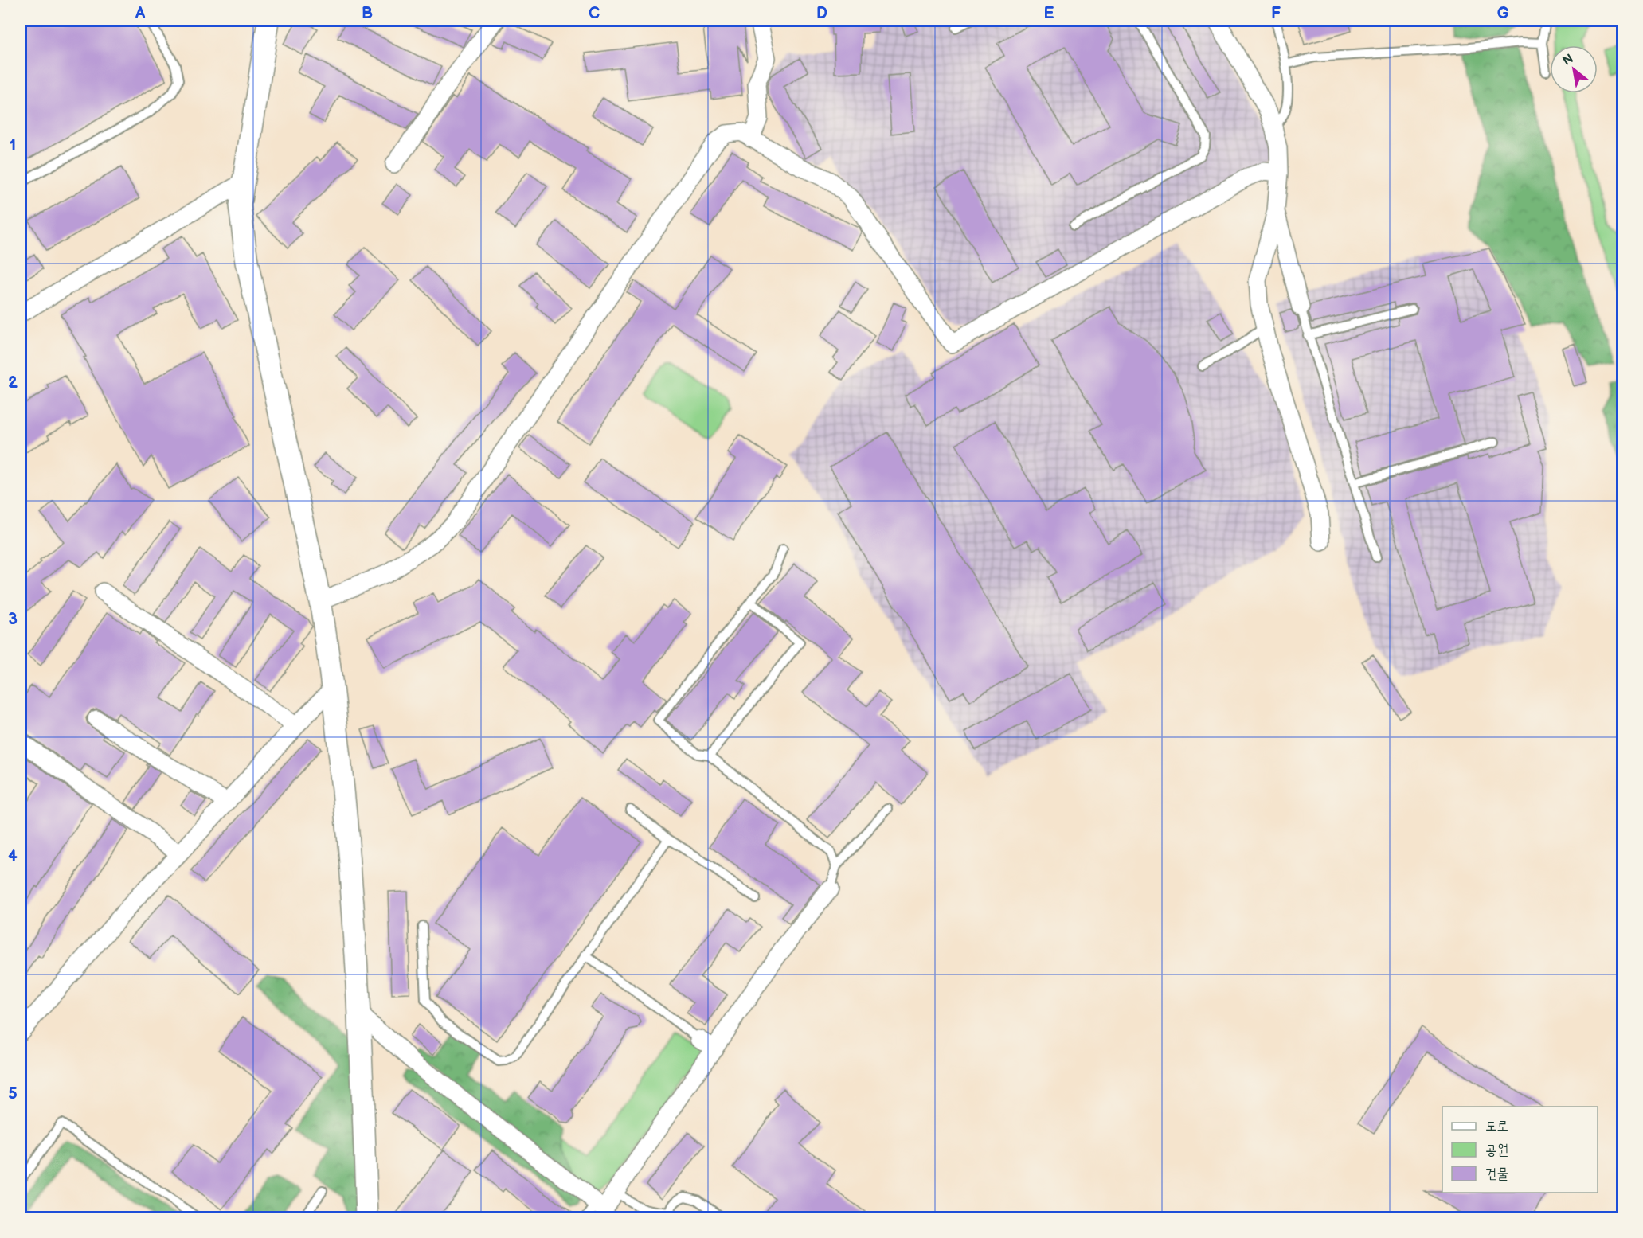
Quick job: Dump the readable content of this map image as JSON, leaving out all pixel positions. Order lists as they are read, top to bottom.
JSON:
{
  "legend": ["도로", "공원", "건물"],
  "north": "top left",
  "grid": {
    "columns": [
      "A",
      "B",
      "C",
      "D",
      "E",
      "F",
      "G"
    ],
    "rows": [
      "1",
      "2",
      "3",
      "4",
      "5"
    ]
  }
}
